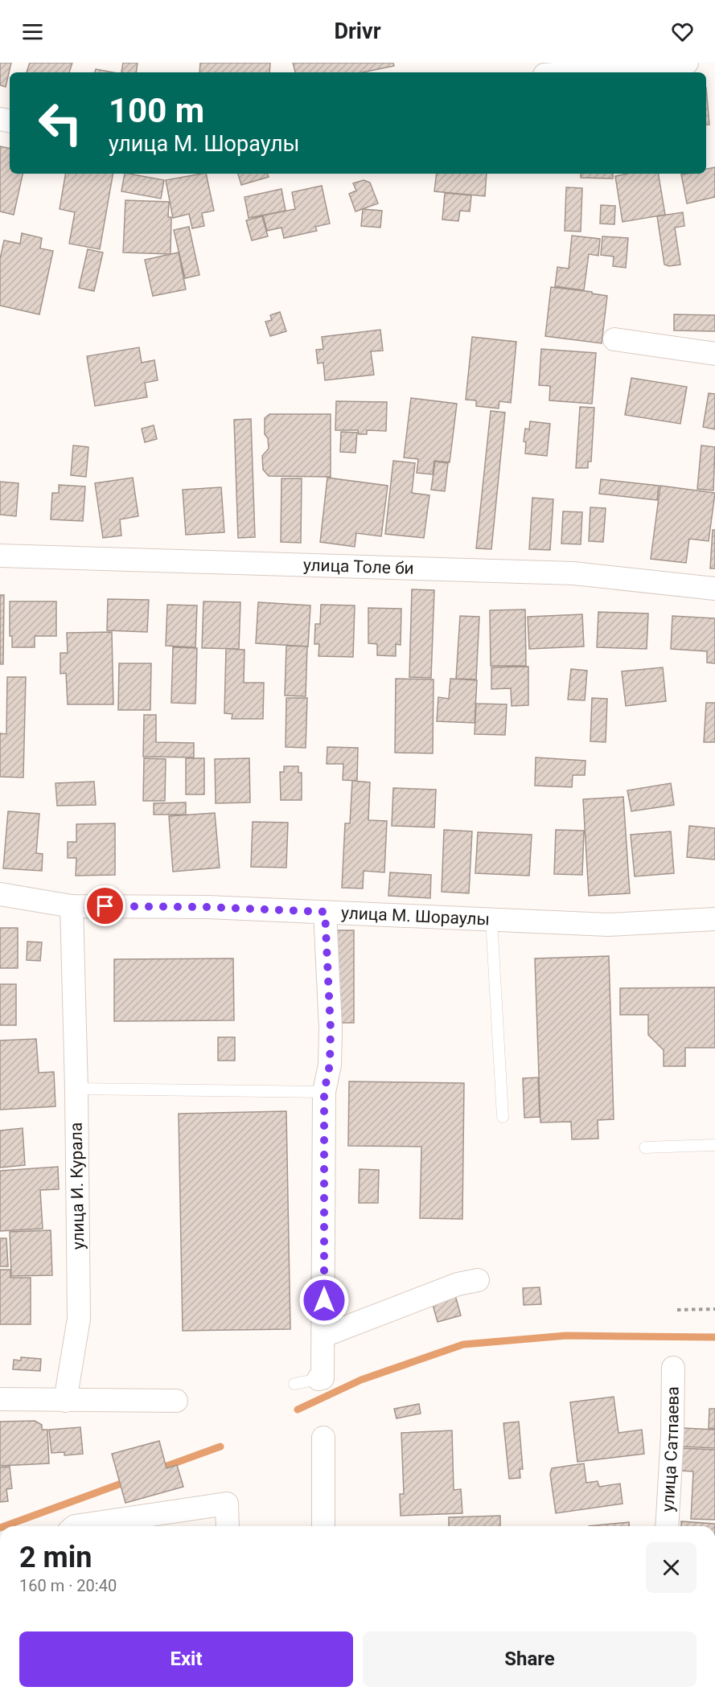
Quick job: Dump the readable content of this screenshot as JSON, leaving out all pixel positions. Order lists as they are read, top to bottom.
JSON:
{
  "streets": {
    "street": [
      "улица Толе би",
      "улица М. Шораулы",
      "улица И. Курала",
      "улица Сатпаева"
    ]
  },
  "crossings": [
    ["улица М. Шораулы", "улица И. Курала"]
  ],
  "page": {
    "header": "Drivr",
    "turn": ["100 m", "улица М. Шораулы"],
    "heading": ["2 min", "160 m · 20:40"],
    "buttons": ["Exit", "Share"]
  }
}
